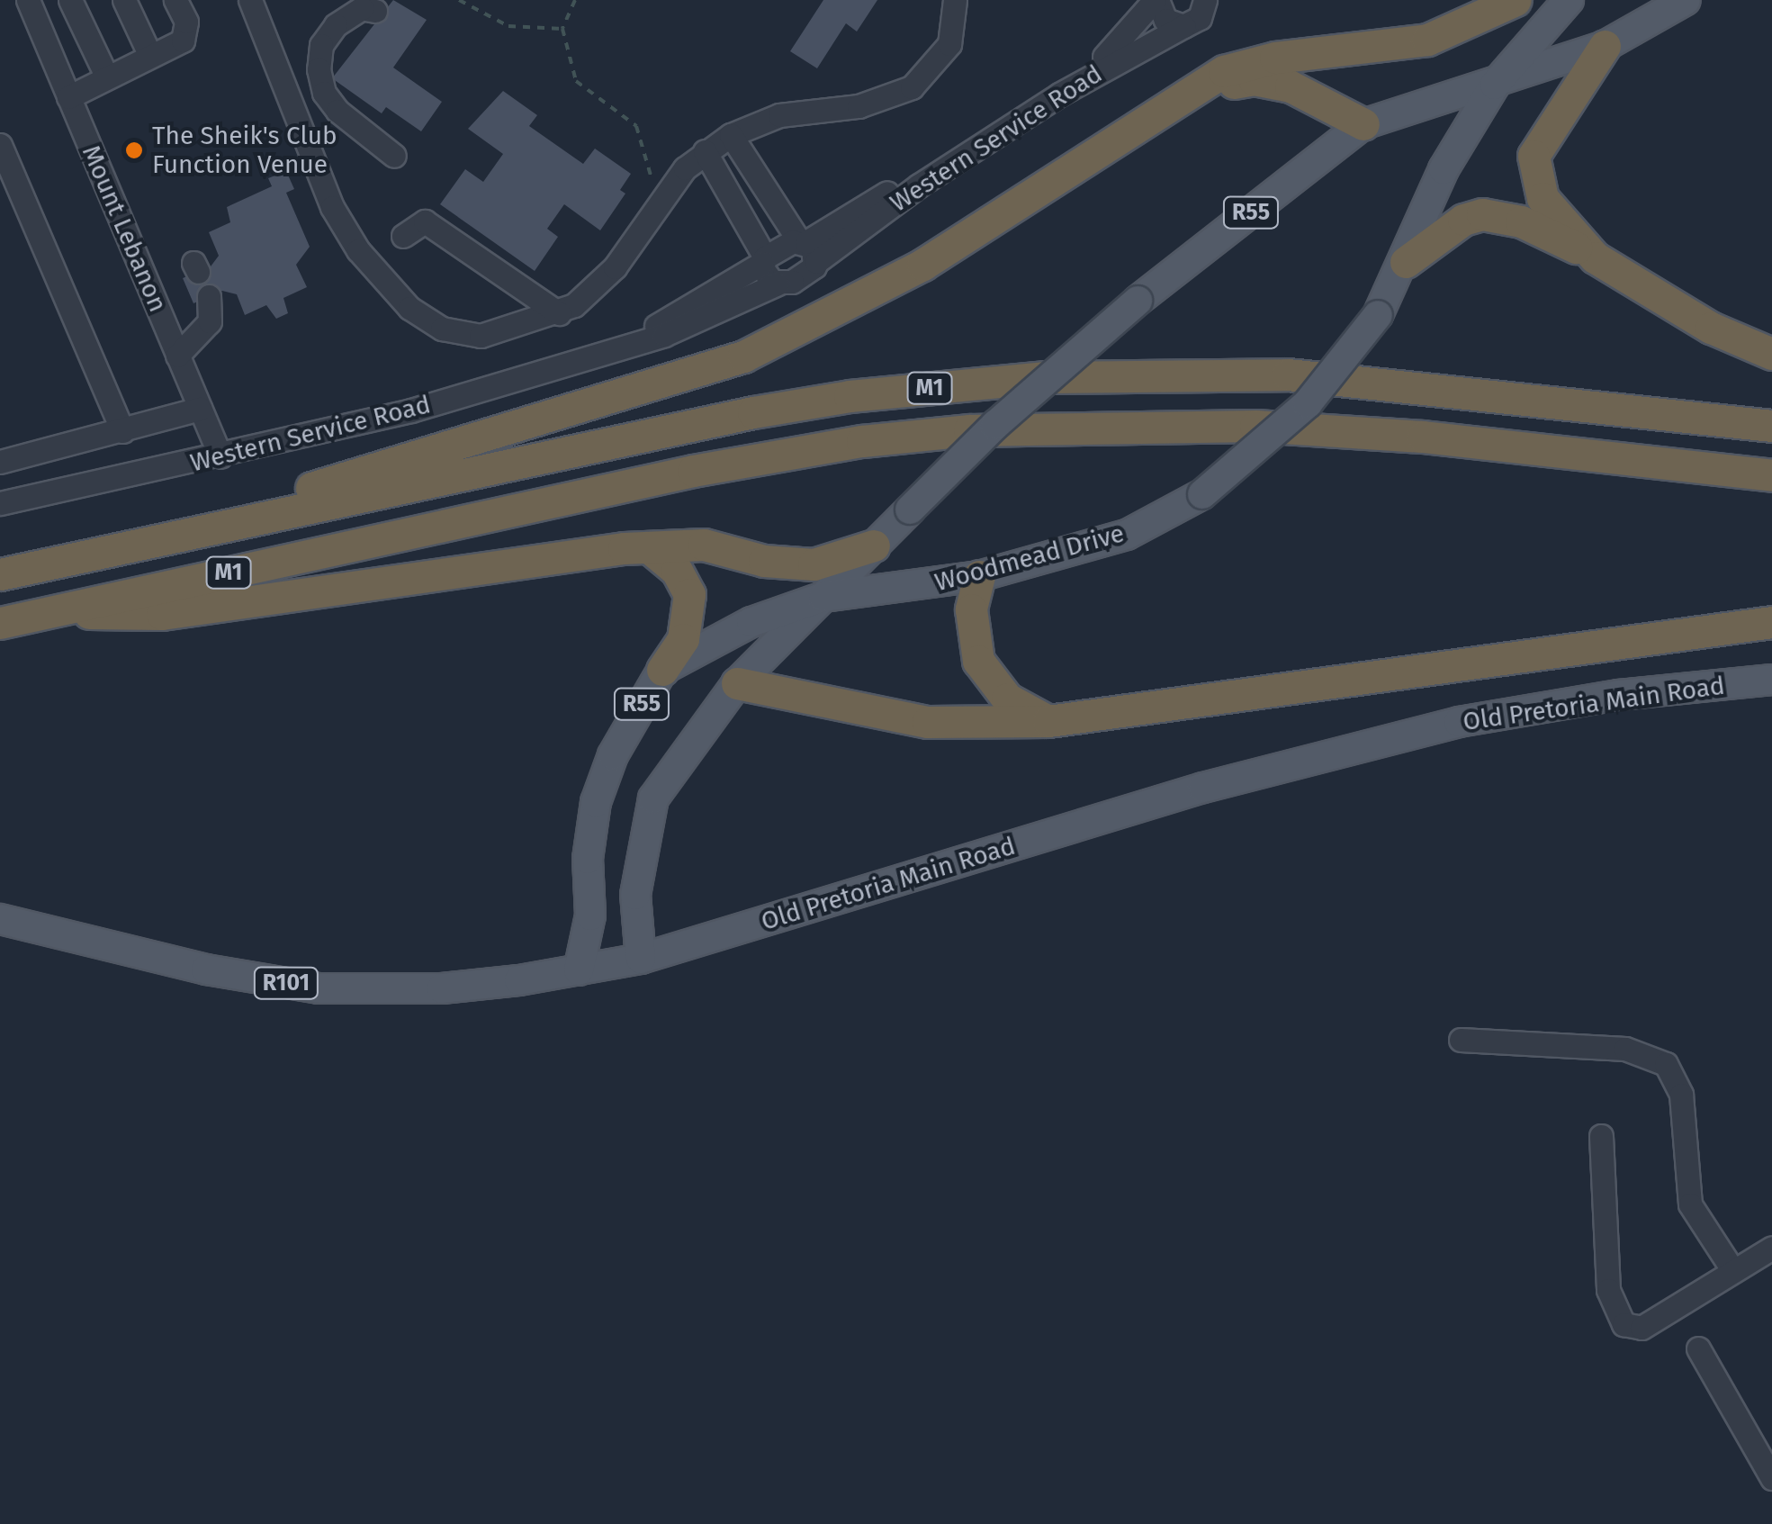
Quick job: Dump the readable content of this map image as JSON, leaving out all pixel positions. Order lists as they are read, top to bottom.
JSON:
{
  "streets": {
    "highway": ["M1"],
    "main road": [
      "R55",
      "Woodmead Drive",
      "Old Pretoria Main Road",
      "R101"
    ],
    "street": ["Western Service Road", "Mount Lebanon"]
  },
  "crossings": [
    ["Western Service Road", "Mount Lebanon"],
    ["R55", "Woodmead Drive"],
    ["R55", "Old Pretoria Main Road"],
    ["Woodmead Drive", "Old Pretoria Main Road"]
  ],
  "places": ["The Sheik's Club Function Venue"]
}
